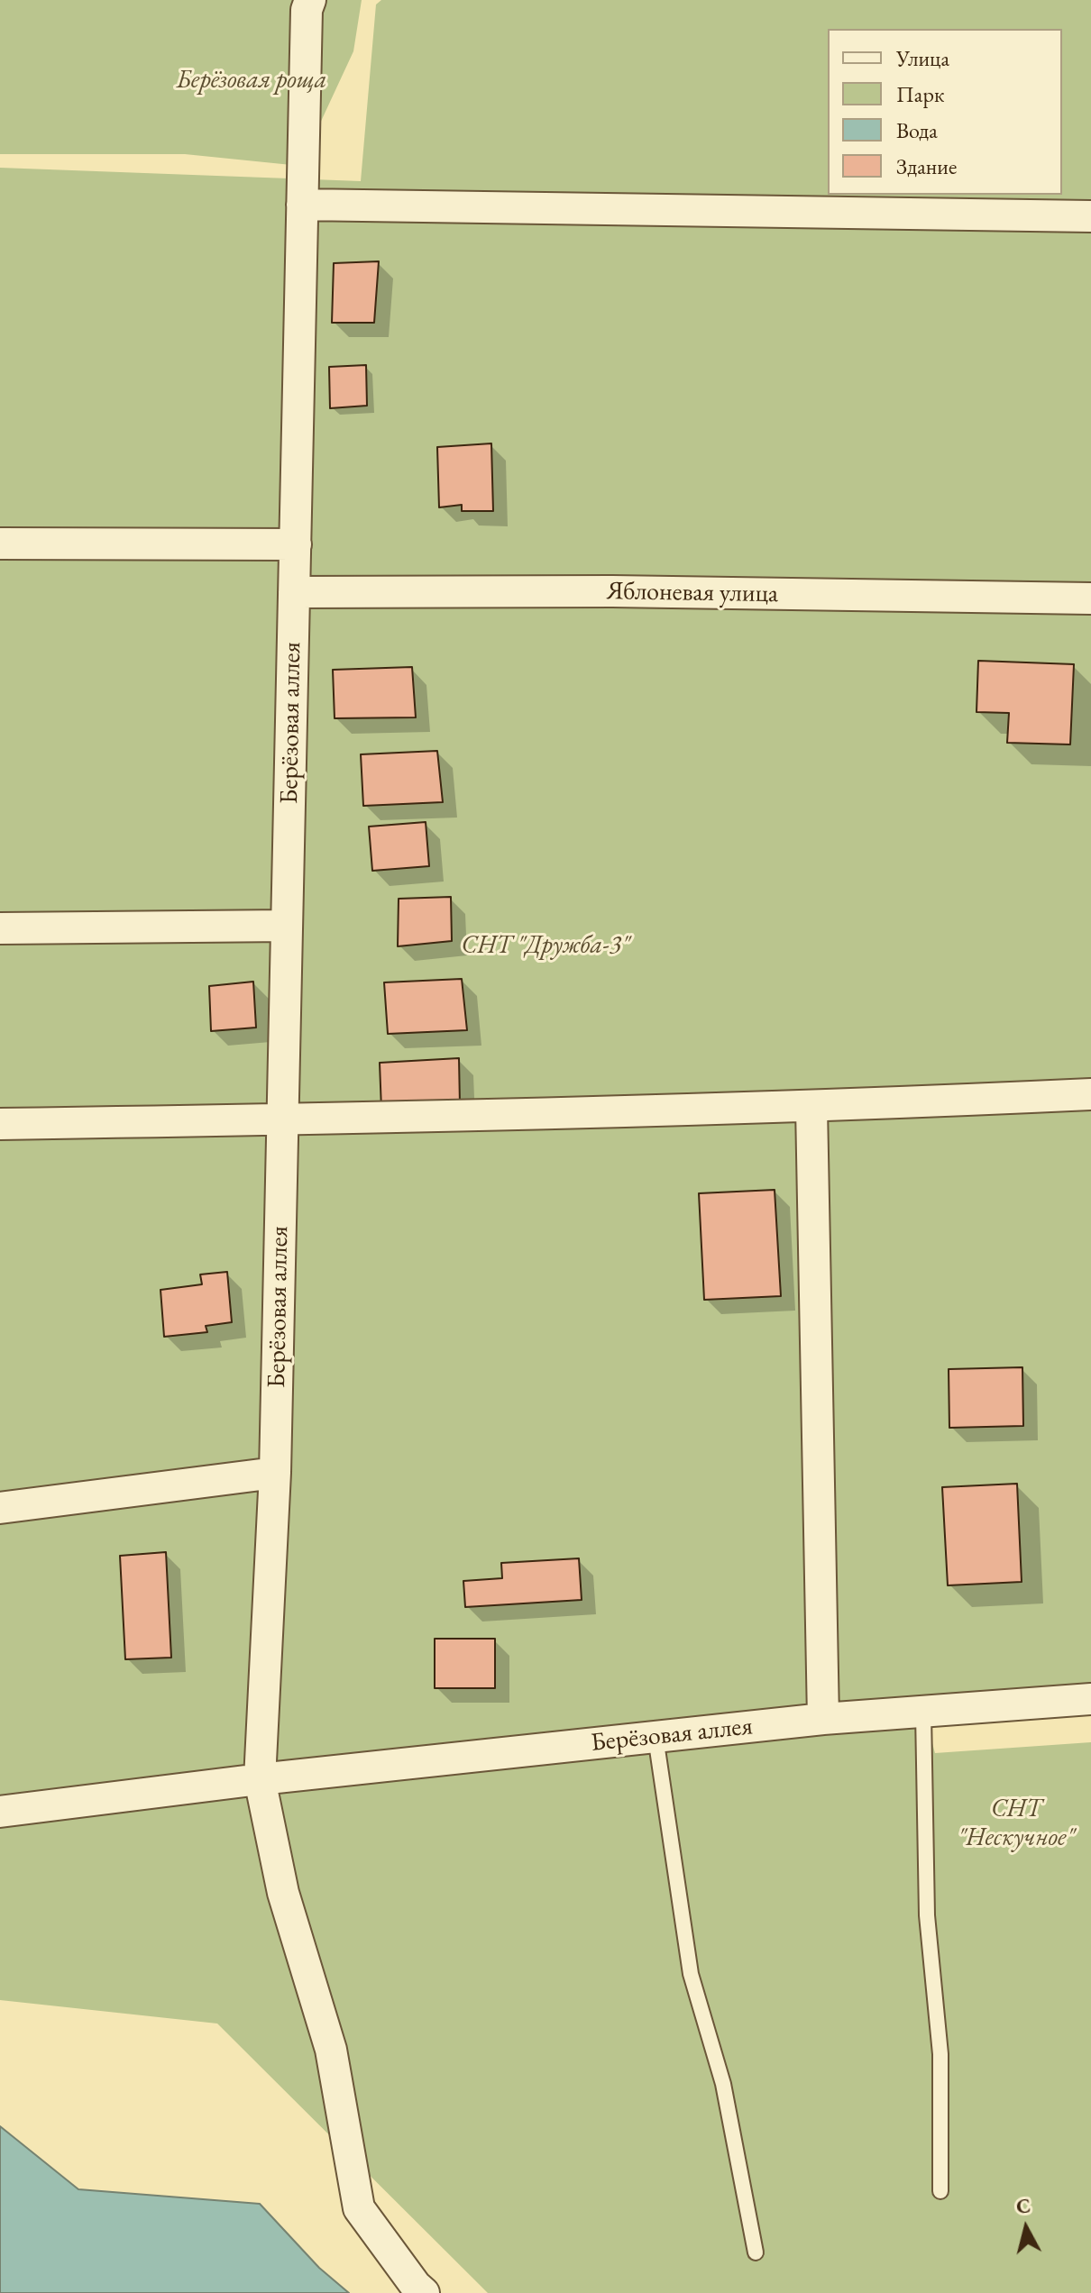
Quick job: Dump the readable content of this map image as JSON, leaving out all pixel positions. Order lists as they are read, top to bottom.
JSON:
{
  "streets": {
    "street": ["Яблоневая улица", "Берёзовая аллея"]
  },
  "crossings": [
    ["Яблоневая улица", "Берёзовая аллея"]
  ],
  "parks": ["Берёзовая роща", "СНТ \"Дружба-3\"", "СНТ \"Нескучное\""],
  "legend": [
    "Улица",
    "Парк",
    "Вода",
    "Здание"
  ],
  "north": "top"
}
